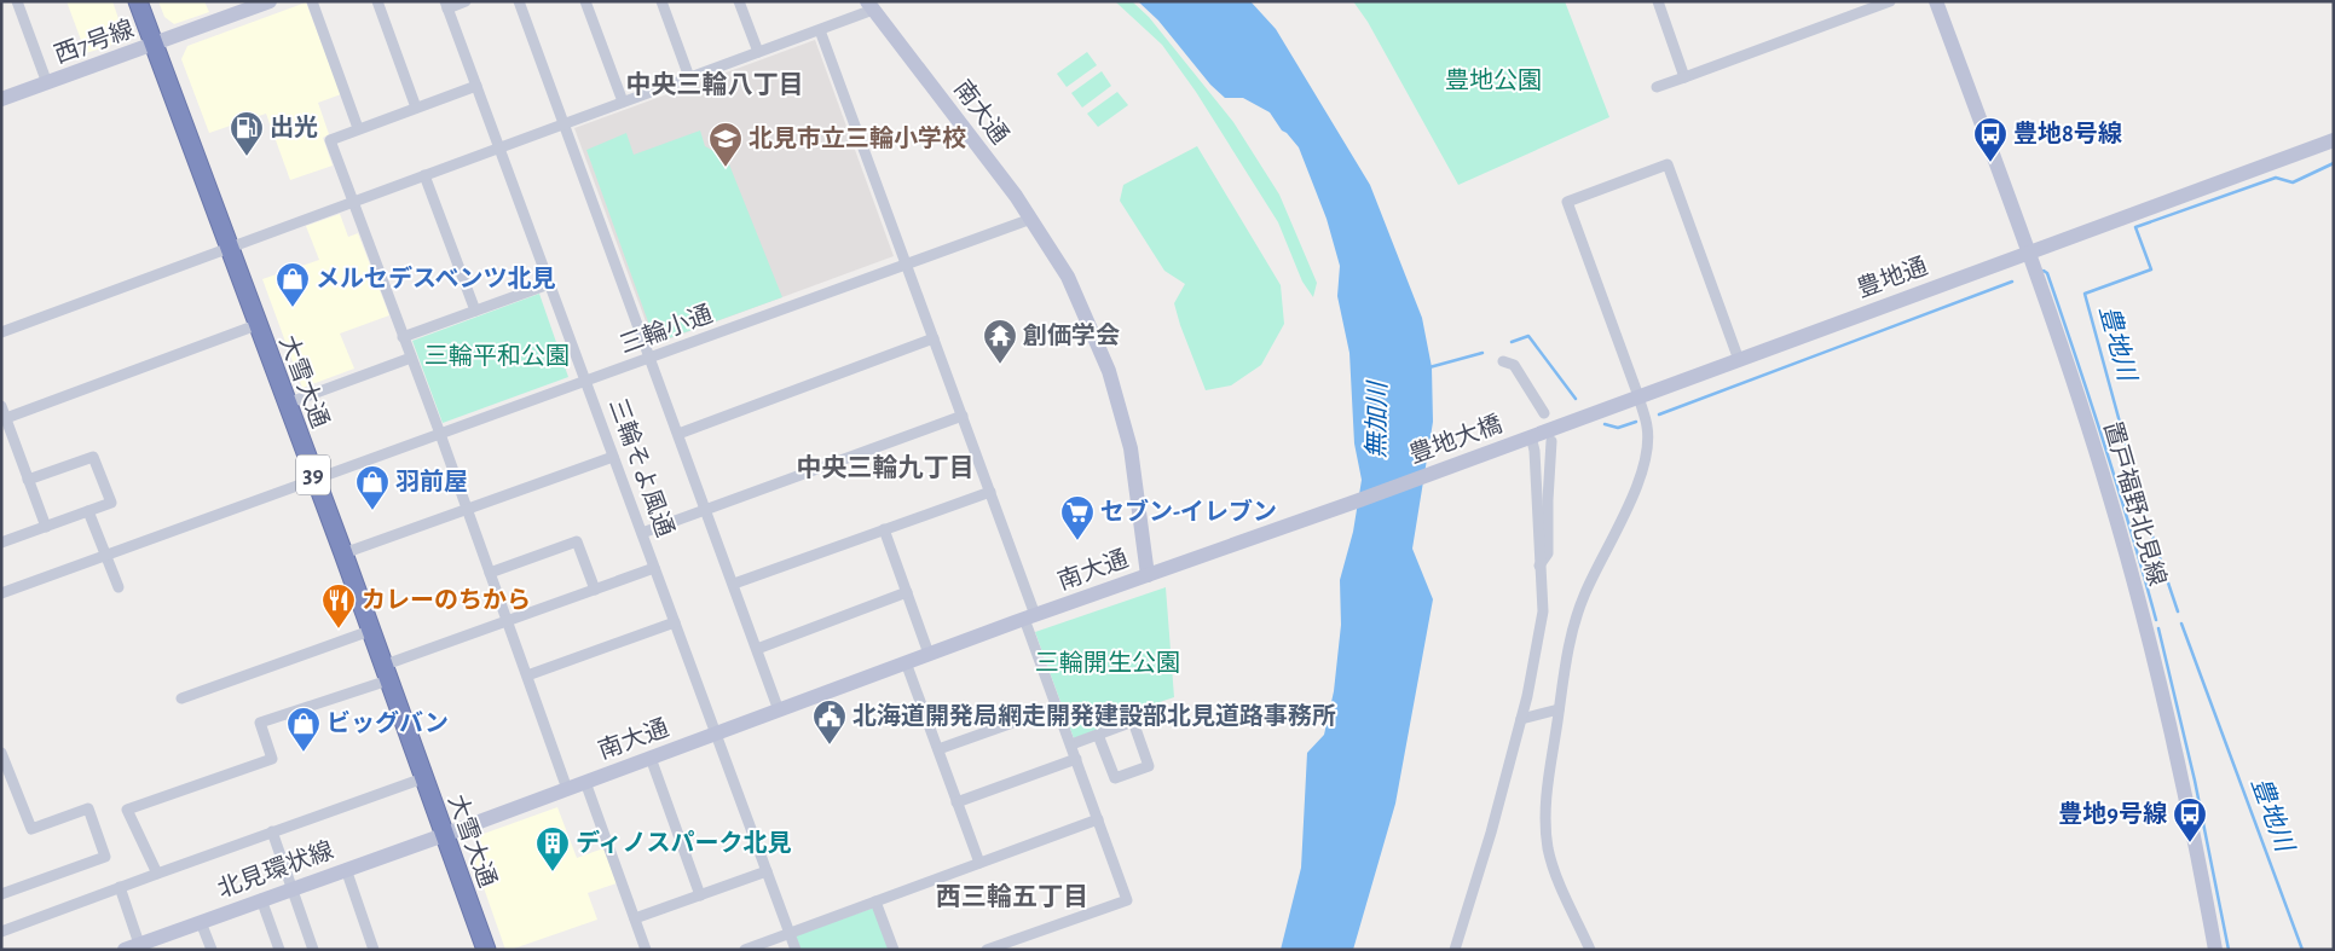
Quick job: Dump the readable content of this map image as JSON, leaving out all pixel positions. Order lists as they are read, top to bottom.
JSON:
{
  "streets": {
    "highway": ["大雪大通", "39"],
    "main road": [
      "西7号線",
      "南大通",
      "豊地通",
      "豊地大橋",
      "置戸福野北見線",
      "北見環状線"
    ],
    "street": ["三輪小通", "三輪そよ風通"]
  },
  "crossings": [
    ["西7号線", "大雪大通"],
    ["南大通", "三輪小通"],
    ["南大通", "大雪大通"],
    ["南大通", "豊地大橋"],
    ["南大通", "三輪そよ風通"],
    ["南大通", "北見環状線"],
    ["豊地通", "豊地大橋"],
    ["豊地通", "置戸福野北見線"],
    ["三輪小通", "大雪大通"],
    ["三輪小通", "三輪そよ風通"],
    ["大雪大通", "北見環状線"]
  ],
  "districts": ["中央三輪八丁目", "中央三輪九丁目", "西三輪五丁目"],
  "water": ["豊地川", "無加川"],
  "parks": ["豊地公園", "三輪平和公園", "三輪開生公園"],
  "places": {
    "fuel station": ["出光"],
    "bus stop": ["豊地8号線", "豊地9号線"],
    "school or university": ["北見市立三輪小学校"],
    "shop": ["メルセデスベンツ北見", "羽前屋", "ビッグバン"],
    "temple": ["創価学会"],
    "supermarket": ["セブン-イレブン"],
    "restaurant": ["カレーのちから"],
    "public building": ["北海道開発局網走開発建設部北見道路事務所"],
    "building": ["ディノスパーク北見"]
  }
}
